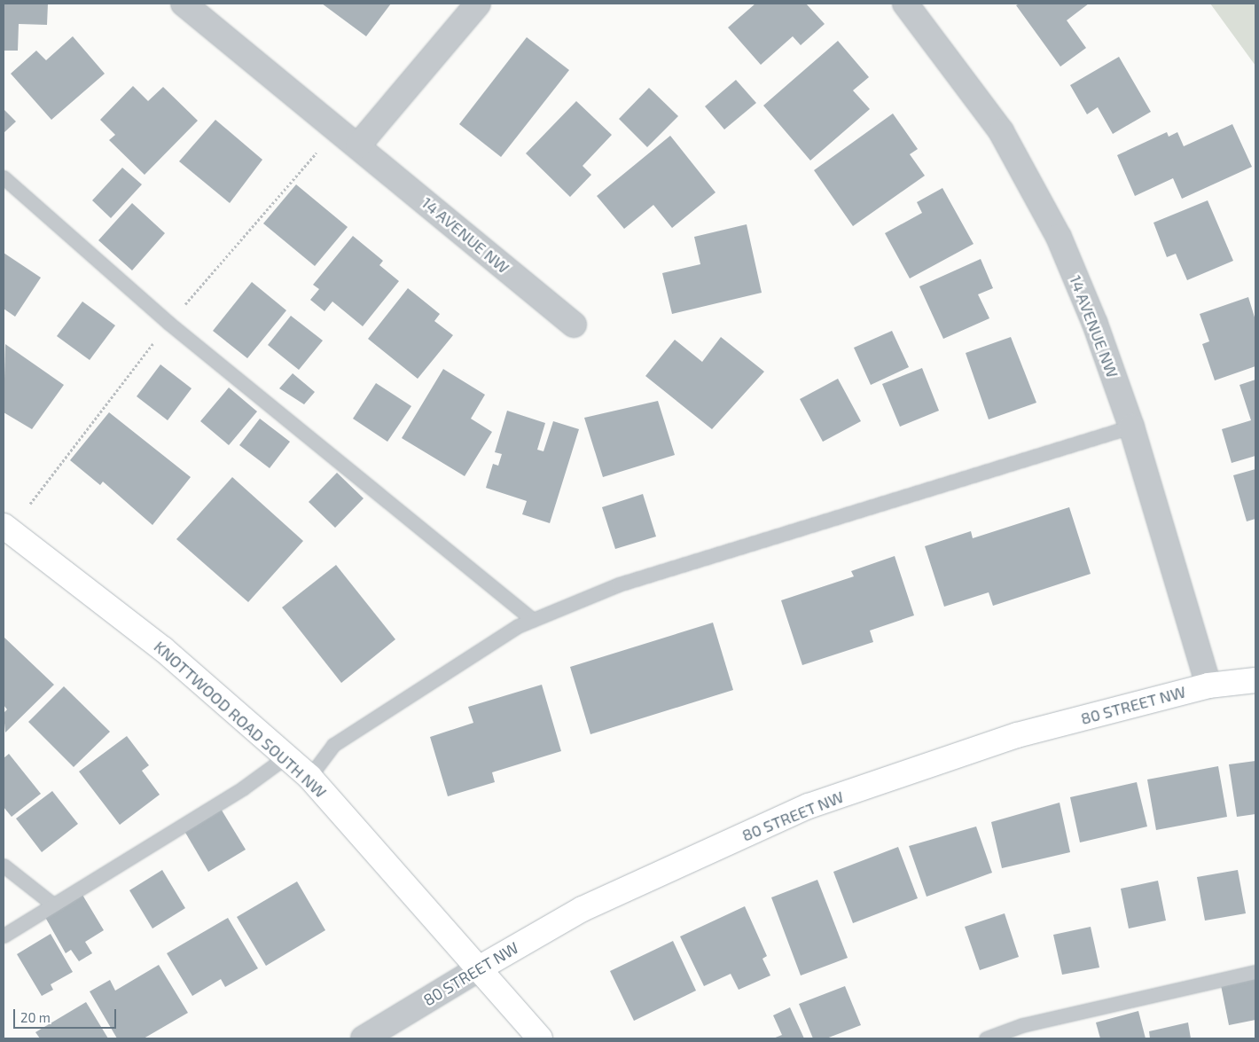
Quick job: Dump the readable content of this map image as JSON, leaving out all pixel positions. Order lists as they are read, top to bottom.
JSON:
{
  "streets": {
    "street": ["14 AVENUE NW", "80 STREET NW", "KNOTTWOOD ROAD SOUTH NW"]
  },
  "crossings": [
    ["14 AVENUE NW", "80 STREET NW"],
    ["80 STREET NW", "KNOTTWOOD ROAD SOUTH NW"]
  ],
  "scale_bar": "20 m"
}
